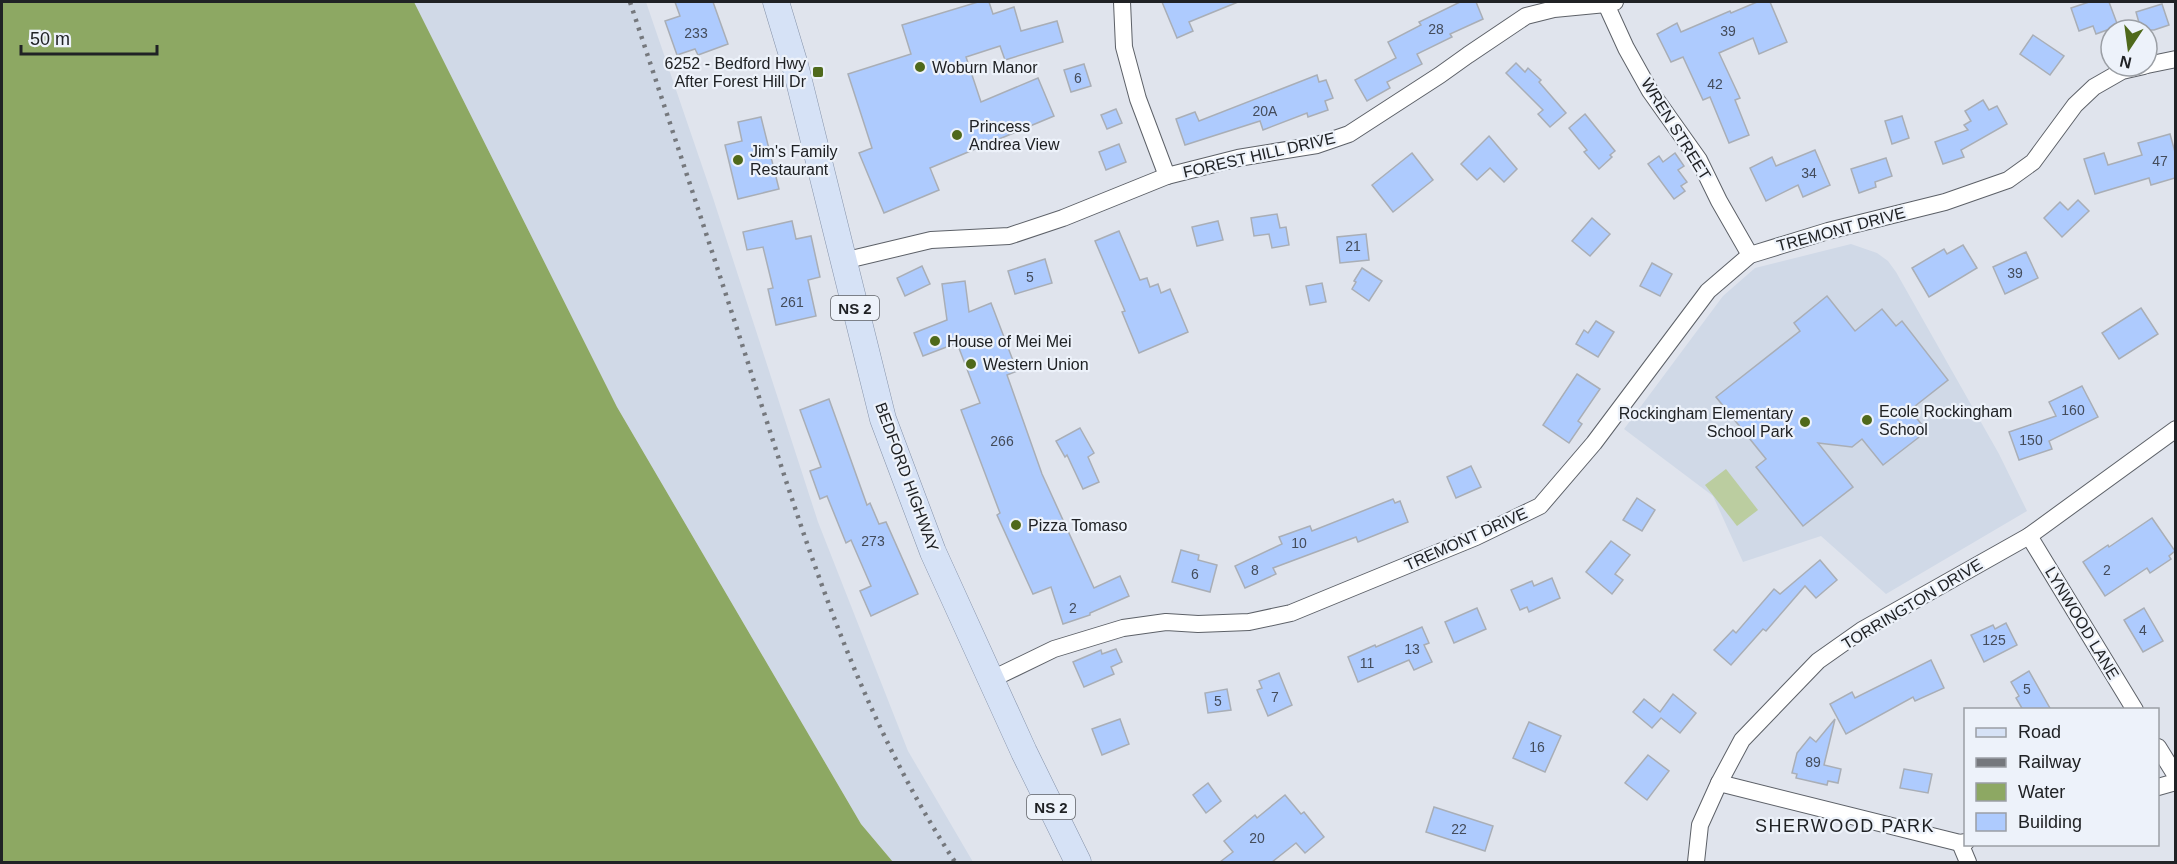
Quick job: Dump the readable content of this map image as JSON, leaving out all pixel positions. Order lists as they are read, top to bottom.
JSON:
{
  "streets": {
    "main road": ["NS 2", "BEDFORD HIGHWAY"],
    "street": [
      "WREN STREET",
      "FOREST HILL DRIVE",
      "TREMONT DRIVE",
      "TORRINGTON DRIVE",
      "LYNWOOD LANE"
    ]
  },
  "crossings": [
    ["WREN STREET", "FOREST HILL DRIVE"],
    ["WREN STREET", "TREMONT DRIVE"],
    ["FOREST HILL DRIVE", "BEDFORD HIGHWAY"],
    ["TREMONT DRIVE", "BEDFORD HIGHWAY"],
    ["TORRINGTON DRIVE", "LYNWOOD LANE"]
  ],
  "districts": ["SHERWOOD PARK"],
  "places": {
    "other": [
      "Woburn Manor",
      "Princess Andrea View",
      "Jim's Family Restaurant",
      "House of Mei Mei",
      "Western Union",
      "Ecole Rockingham School",
      "Rockingham Elementary School Park",
      "Pizza Tomaso"
    ],
    "transit": ["6252 - Bedford Hwy After Forest Hill Dr"]
  },
  "house_numbers": [
    "28",
    "39",
    "233",
    "6",
    "42",
    "20A",
    "47",
    "34",
    "21",
    "39",
    "5",
    "261",
    "160",
    "150",
    "266",
    "273",
    "10",
    "8",
    "2",
    "6",
    "2",
    "4",
    "125",
    "13",
    "11",
    "5",
    "7",
    "5",
    "16",
    "89",
    "22",
    "20"
  ],
  "legend": [
    "Road",
    "Railway",
    "Water",
    "Building"
  ],
  "scale_bar": "50 m",
  "north": "bottom"
}
